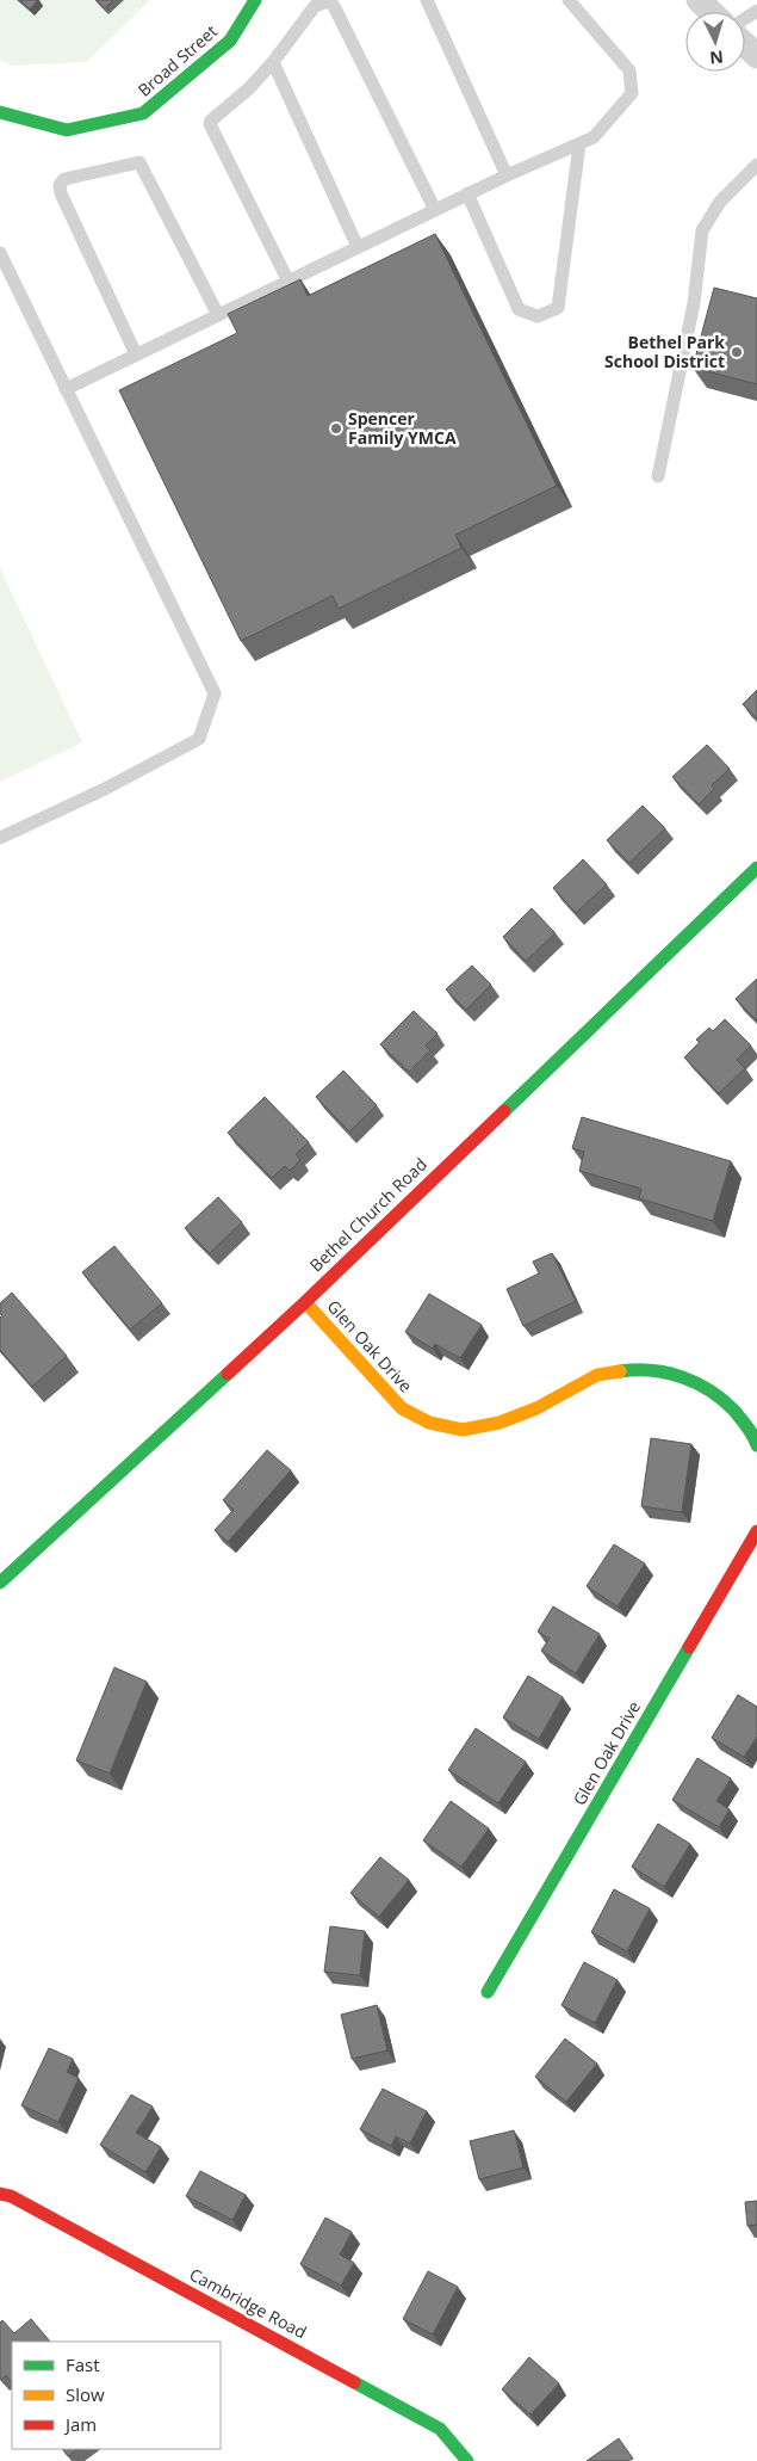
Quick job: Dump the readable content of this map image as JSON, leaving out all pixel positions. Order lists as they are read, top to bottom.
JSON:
{
  "streets": {
    "street": [
      "Broad Street",
      "Bethel Church Road",
      "Glen Oak Drive",
      "Cambridge Road"
    ]
  },
  "crossings": [
    ["Bethel Church Road", "Glen Oak Drive"]
  ],
  "places": ["Bethel Park School District", "Spencer Family YMCA"],
  "legend": ["Fast", "Slow", "Jam"],
  "north": "bottom"
}
